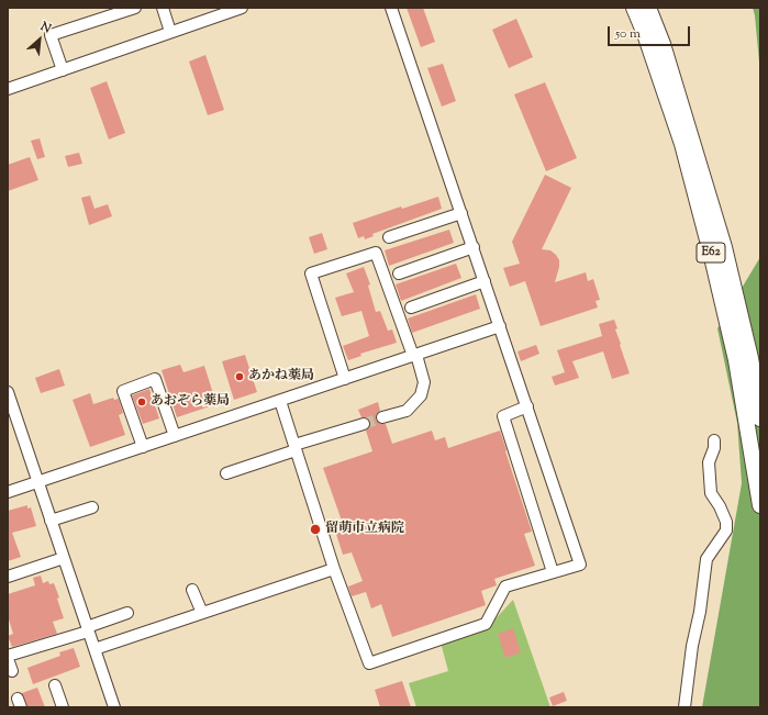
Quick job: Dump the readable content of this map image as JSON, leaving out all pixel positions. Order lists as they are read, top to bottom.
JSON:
{
  "streets": {
    "highway": ["E62"]
  },
  "places": ["あかね薬局", "あおぞら薬局", "留萌市立病院"],
  "scale_bar": "50 m",
  "north": "top right"
}
